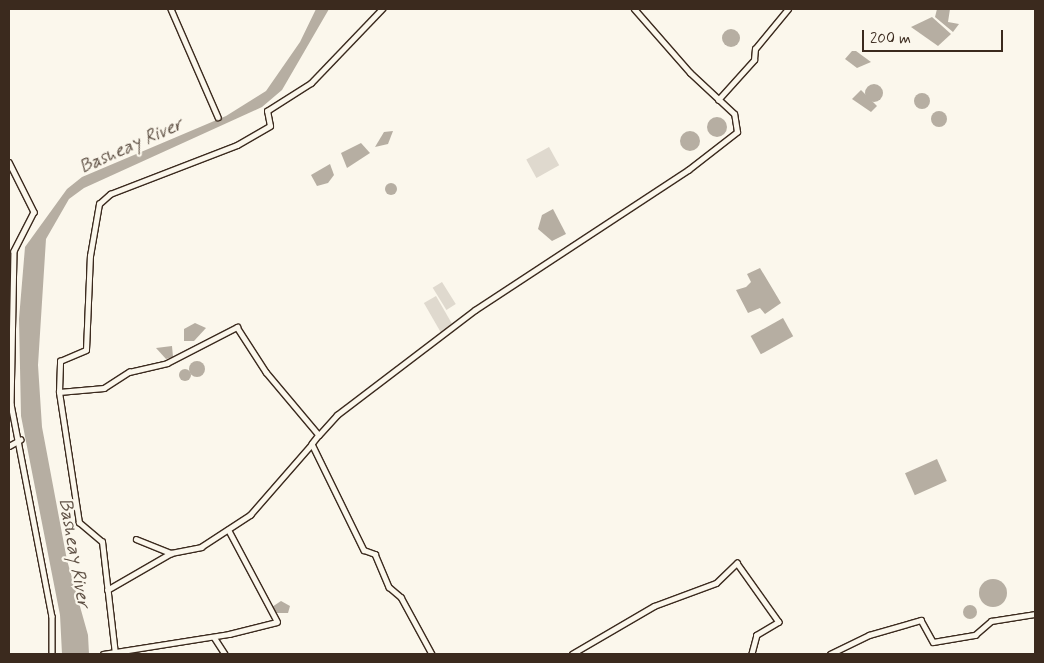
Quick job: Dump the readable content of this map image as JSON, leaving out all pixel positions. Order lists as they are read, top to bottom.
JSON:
{
  "water": ["Basheay River"],
  "scale_bar": "200 m"
}
